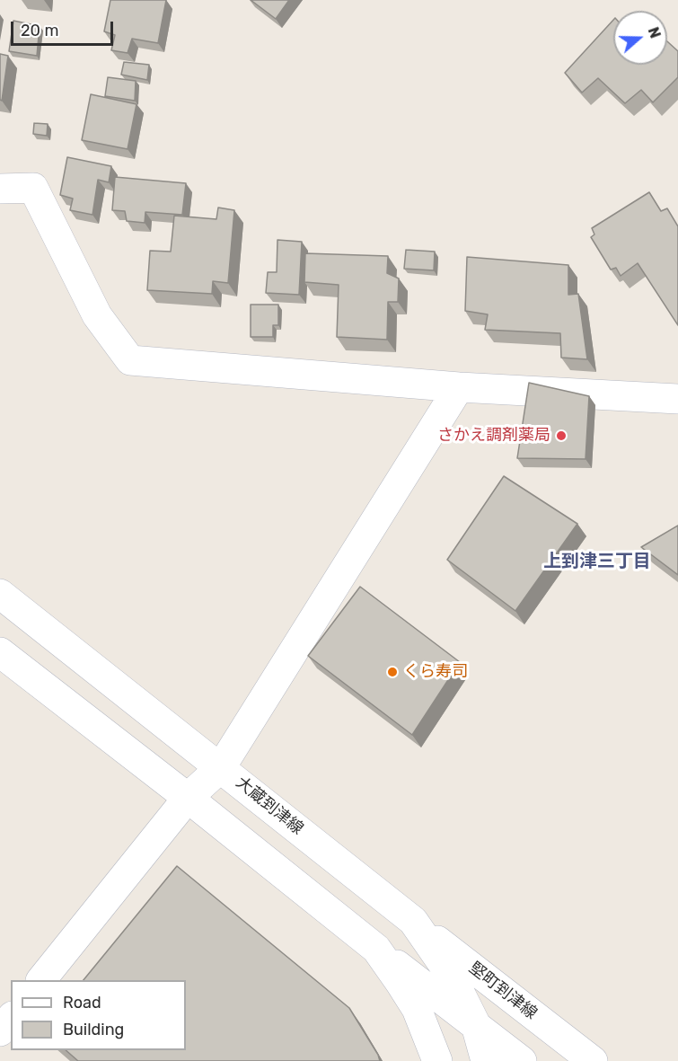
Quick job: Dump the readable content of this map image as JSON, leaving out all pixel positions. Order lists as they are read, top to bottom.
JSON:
{
  "streets": {
    "main road": ["大蔵到津線", "堅町到津線"]
  },
  "crossings": [
    ["大蔵到津線", "堅町到津線"]
  ],
  "districts": ["上到津三丁目"],
  "places": ["さかえ調剤薬局", "くら寿司"],
  "legend": ["Road", "Building"],
  "scale_bar": "20 m",
  "north": "right"
}
